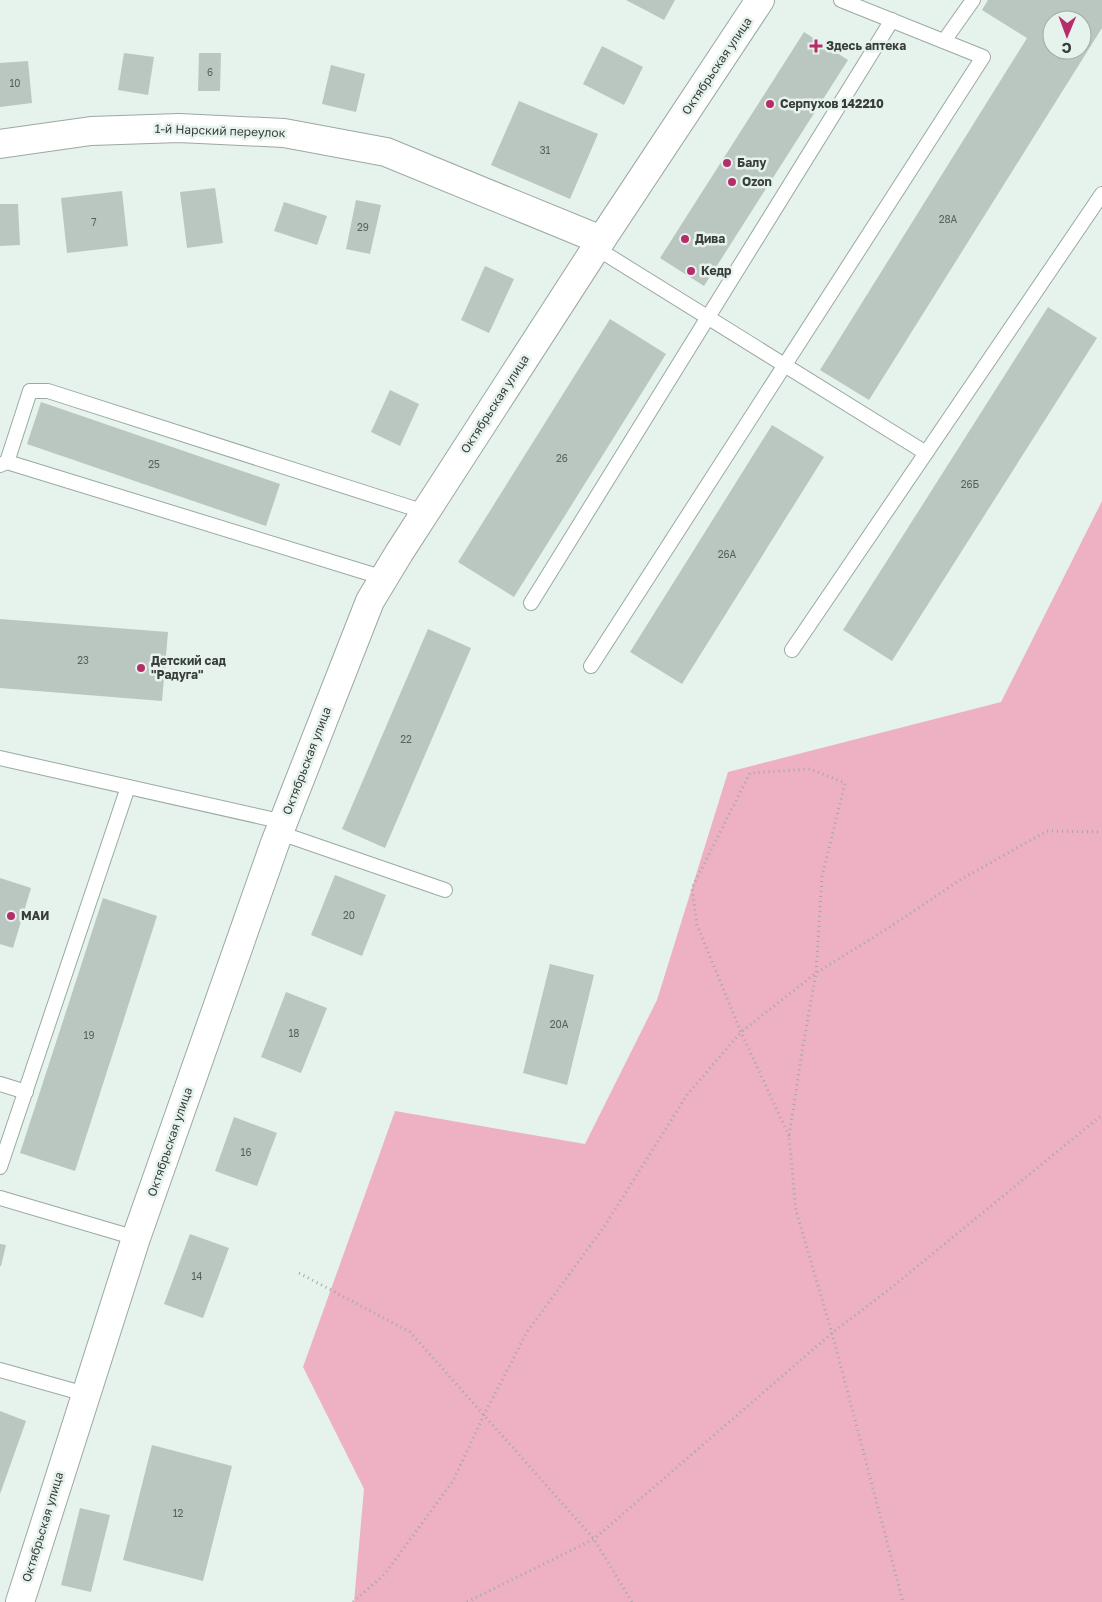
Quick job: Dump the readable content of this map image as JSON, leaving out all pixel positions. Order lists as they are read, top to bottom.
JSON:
{
  "streets": {
    "street": ["Октябрьская улица", "1-й Нарский переулок"]
  },
  "crossings": [
    ["Октябрьская улица", "1-й Нарский переулок"]
  ],
  "places": {
    "health": ["Здесь аптека"],
    "other": [
      "Серпухов 142210",
      "Балу",
      "Ozon",
      "Дива",
      "Кедр",
      "Детский сад \"Радуга\"",
      "МАИ"
    ]
  },
  "house_numbers": [
    "6",
    "10",
    "31",
    "28А",
    "7",
    "29",
    "26",
    "25",
    "26Б",
    "26А",
    "23",
    "22",
    "20",
    "20А",
    "18",
    "19",
    "16",
    "14",
    "12"
  ],
  "north": "bottom"
}
